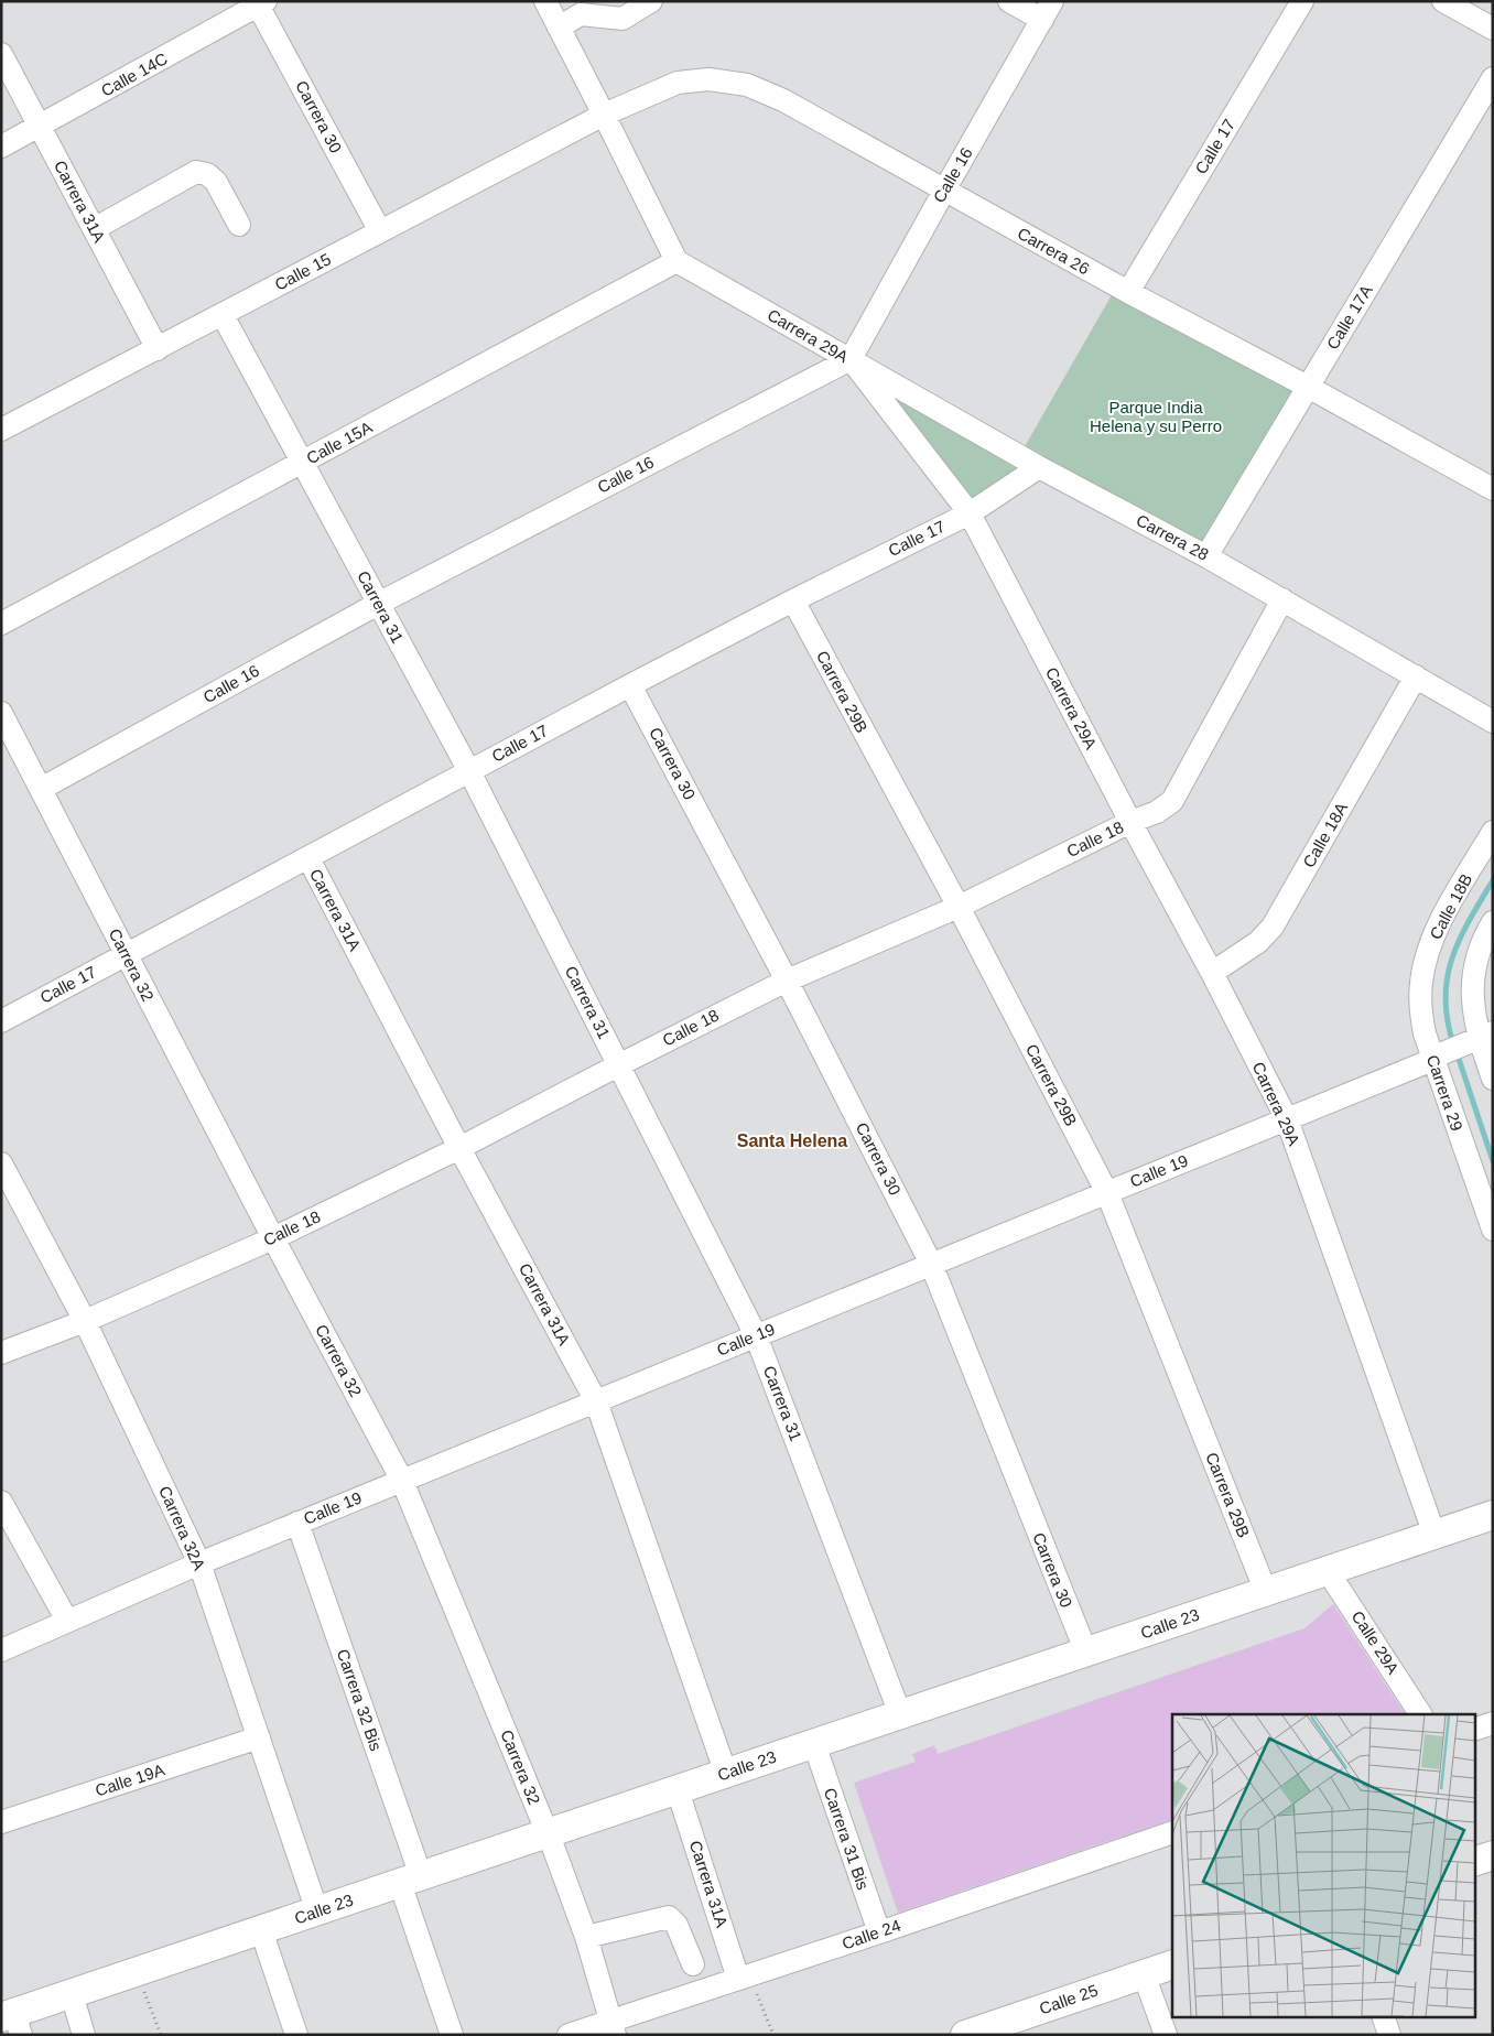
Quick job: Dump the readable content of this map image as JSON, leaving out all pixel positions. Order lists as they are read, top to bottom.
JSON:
{
  "streets": {
    "main road": ["Calle 23", "Calle 25"],
    "street": [
      "Calle 14C",
      "Carrera 30",
      "Calle 17",
      "Calle 16",
      "Carrera 31A",
      "Carrera 26",
      "Calle 15",
      "Calle 17A",
      "Carrera 29A",
      "Calle 15A",
      "Carrera 28",
      "Carrera 31",
      "Carrera 29B",
      "Calle 18A",
      "Calle 18",
      "Calle 18B",
      "Carrera 32",
      "Carrera 29",
      "Calle 19",
      "Carrera 32A",
      "Calle 29A",
      "Carrera 32 Bis",
      "Calle 19A",
      "Carrera 31 Bis",
      "Calle 24"
    ]
  },
  "crossings": [
    ["Calle 14C", "Carrera 30"],
    ["Calle 14C", "Carrera 31A"],
    ["Carrera 30", "Calle 17"],
    ["Carrera 30", "Calle 15"],
    ["Carrera 30", "Calle 18"],
    ["Carrera 30", "Calle 19"],
    ["Carrera 30", "Calle 23"],
    ["Calle 17", "Carrera 31A"],
    ["Calle 17", "Carrera 26"],
    ["Calle 17", "Carrera 29A"],
    ["Calle 17", "Carrera 28"],
    ["Calle 17", "Carrera 31"],
    ["Calle 17", "Carrera 29B"],
    ["Calle 17", "Carrera 32"],
    ["Calle 16", "Carrera 26"],
    ["Calle 16", "Carrera 29A"],
    ["Calle 16", "Carrera 28"],
    ["Calle 16", "Carrera 31"],
    ["Calle 16", "Carrera 32"],
    ["Carrera 31A", "Calle 15"],
    ["Carrera 31A", "Calle 18"],
    ["Carrera 31A", "Calle 19"],
    ["Carrera 31A", "Calle 23"],
    ["Carrera 31A", "Calle 24"],
    ["Carrera 26", "Calle 15"],
    ["Carrera 26", "Calle 17A"],
    ["Calle 15", "Carrera 31"],
    ["Calle 17A", "Carrera 28"],
    ["Carrera 29A", "Calle 15A"],
    ["Carrera 29A", "Carrera 28"],
    ["Carrera 29A", "Calle 18A"],
    ["Carrera 29A", "Calle 18"],
    ["Carrera 29A", "Calle 19"],
    ["Carrera 29A", "Calle 23"],
    ["Calle 15A", "Carrera 31"],
    ["Carrera 28", "Calle 18A"],
    ["Carrera 28", "Calle 18"],
    ["Carrera 31", "Calle 18"],
    ["Carrera 31", "Calle 19"],
    ["Carrera 31", "Calle 23"],
    ["Carrera 29B", "Calle 18"],
    ["Carrera 29B", "Calle 19"],
    ["Carrera 29B", "Calle 23"],
    ["Calle 18", "Carrera 32"],
    ["Calle 18", "Carrera 32A"],
    ["Calle 18B", "Carrera 29"],
    ["Carrera 32", "Calle 19"],
    ["Carrera 32", "Calle 23"],
    ["Carrera 32", "Calle 24"],
    ["Carrera 29", "Calle 19"],
    ["Calle 19", "Carrera 32A"],
    ["Calle 19", "Carrera 32 Bis"],
    ["Carrera 32A", "Calle 23"],
    ["Carrera 32A", "Calle 19A"],
    ["Calle 23", "Calle 29A"],
    ["Calle 23", "Carrera 32 Bis"],
    ["Calle 23", "Carrera 31 Bis"],
    ["Carrera 31 Bis", "Calle 24"]
  ],
  "districts": ["Santa Helena"],
  "parks": ["Parque India Helena y su Perro"]
}
